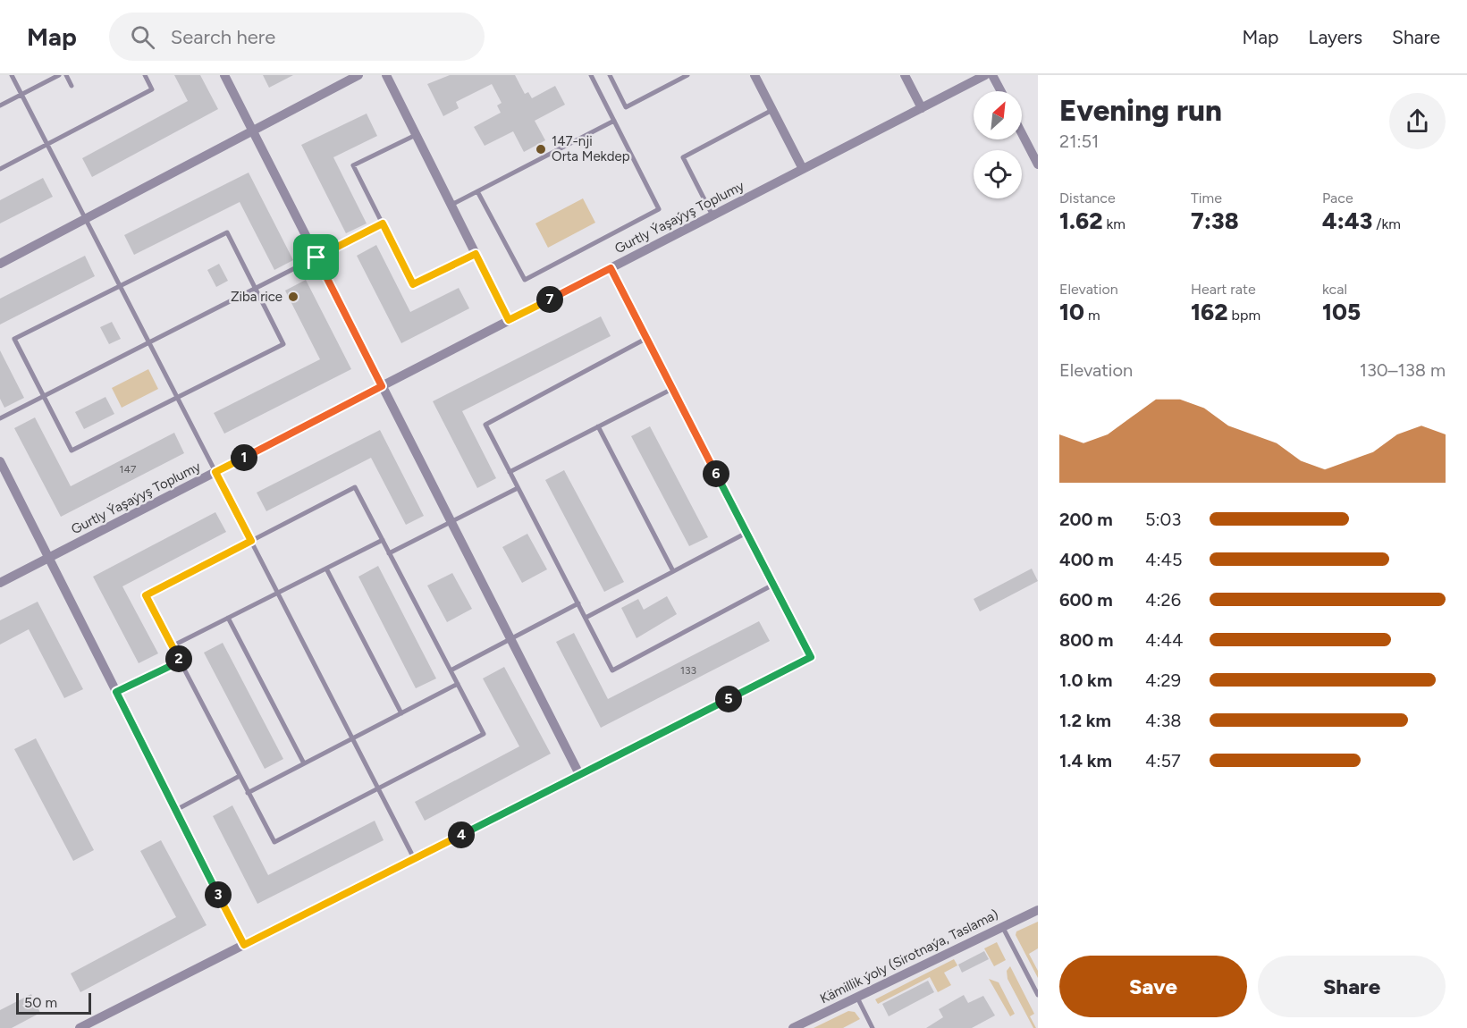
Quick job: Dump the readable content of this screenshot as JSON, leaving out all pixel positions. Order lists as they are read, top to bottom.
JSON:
{
  "streets": {
    "street": ["Gurtly Ýaşaýyş Toplumy", "Kämillik ýoly (Sirotnaýa, Taslama)"]
  },
  "places": ["147-nji Orta Mekdep", "Ziba rice"],
  "house_numbers": ["147", "133"],
  "scale_bar": "50 m",
  "north": "top right",
  "page": {
    "header": "Map",
    "search": "Search here",
    "nav": ["Map", "Layers", "Share"],
    "heading": ["Evening run", "21:51"],
    "stats": [
      ["Distance", "1.62 km"],
      ["Time", "7:38"],
      ["Pace", "4:43 /km"],
      ["Elevation", "10 m"],
      ["Heart rate", "162 bpm"],
      ["kcal", "105"]
    ],
    "pins": [
      "7",
      "1",
      "6",
      "2",
      "5",
      "4",
      "3"
    ],
    "chart": ["Elevation", "130–138 m"],
    "list": [
      {
        "name": "200 m",
        "note": "5:03"
      },
      {
        "name": "400 m",
        "note": "4:45"
      },
      {
        "name": "600 m",
        "note": "4:26"
      },
      {
        "name": "800 m",
        "note": "4:44"
      },
      {
        "name": "1.0 km",
        "note": "4:29"
      },
      {
        "name": "1.2 km",
        "note": "4:38"
      },
      {
        "name": "1.4 km",
        "note": "4:57"
      }
    ],
    "buttons": ["Save", "Share"],
    "scale": "50 m"
  }
}
